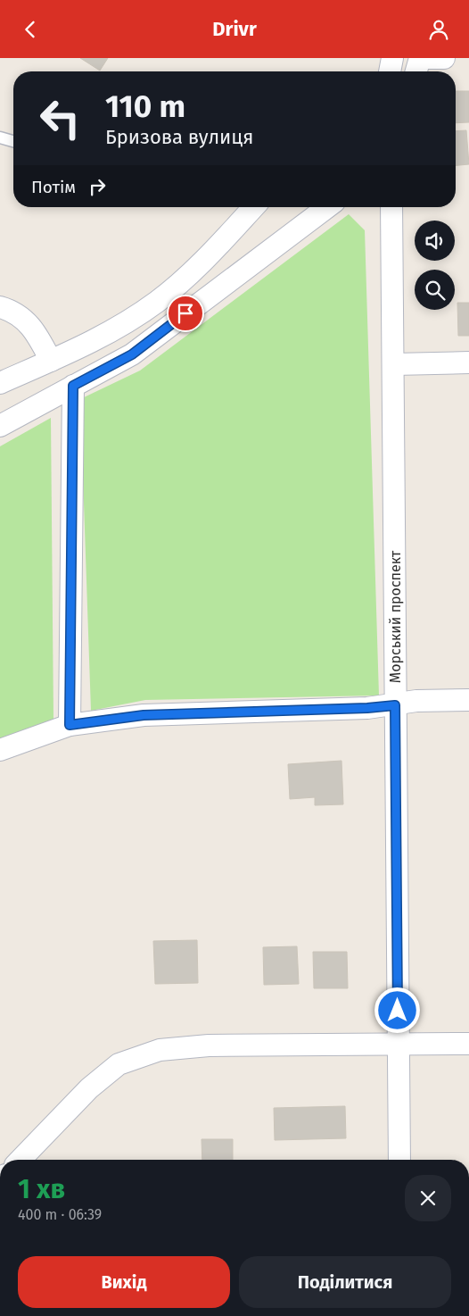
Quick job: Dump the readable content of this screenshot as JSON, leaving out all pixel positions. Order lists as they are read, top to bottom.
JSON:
{
  "streets": {
    "street": ["Морський проспект"]
  },
  "page": {
    "header": "Drivr",
    "turn": ["110 m", "Бризова вулиця"],
    "then": "Потім",
    "heading": ["1 хв", "400 m · 06:39"],
    "buttons": ["Вихід", "Поділитися"]
  }
}
